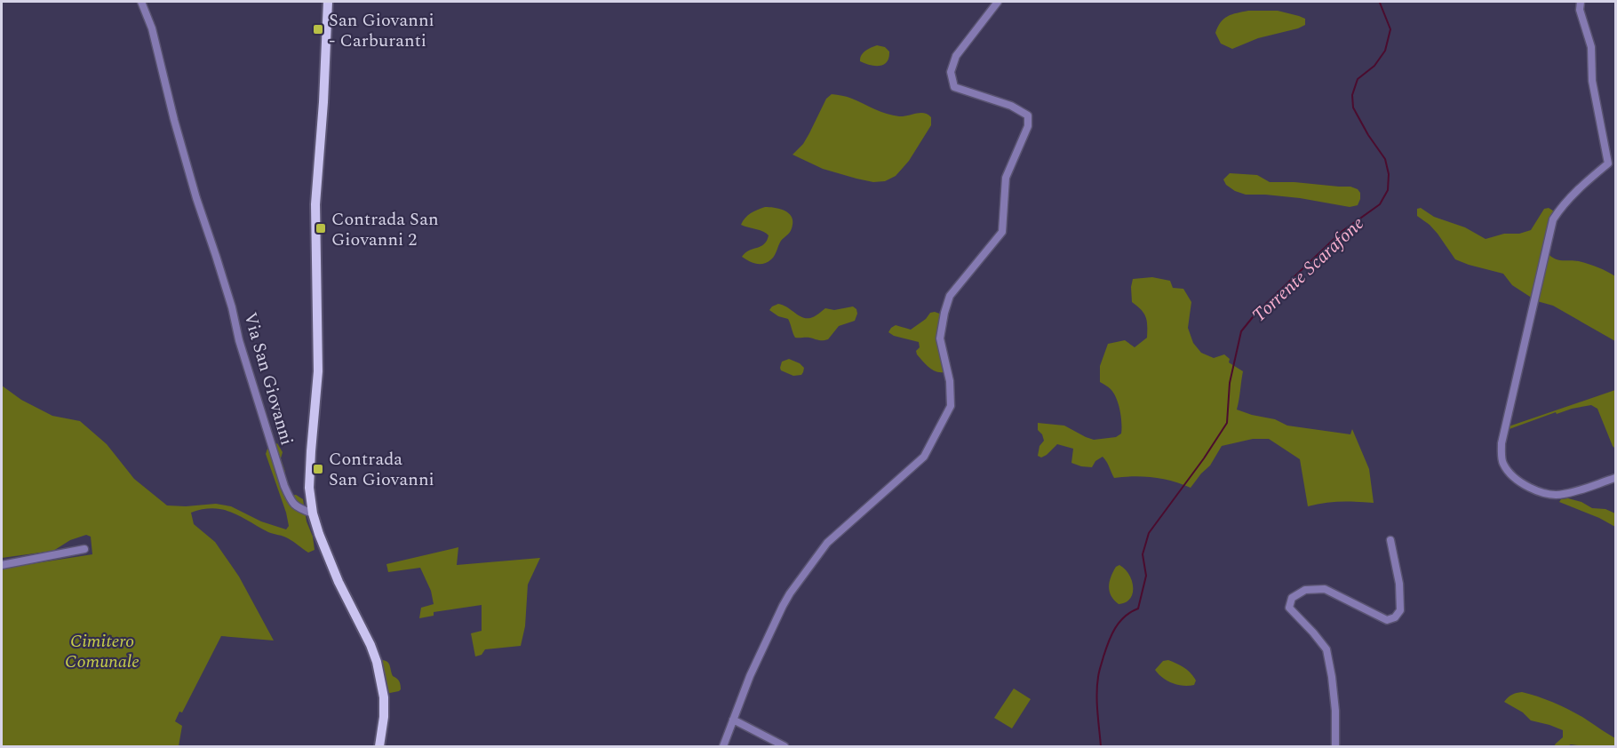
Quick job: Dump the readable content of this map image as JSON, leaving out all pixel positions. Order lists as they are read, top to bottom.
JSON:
{
  "streets": {
    "street": ["Via San Giovanni"]
  },
  "water": ["Torrente Scarafone"],
  "parks": ["Cimitero Comunale"],
  "places": {
    "transit": ["San Giovanni - Carburanti", "Contrada San Giovanni 2", "Contrada San Giovanni"]
  }
}
